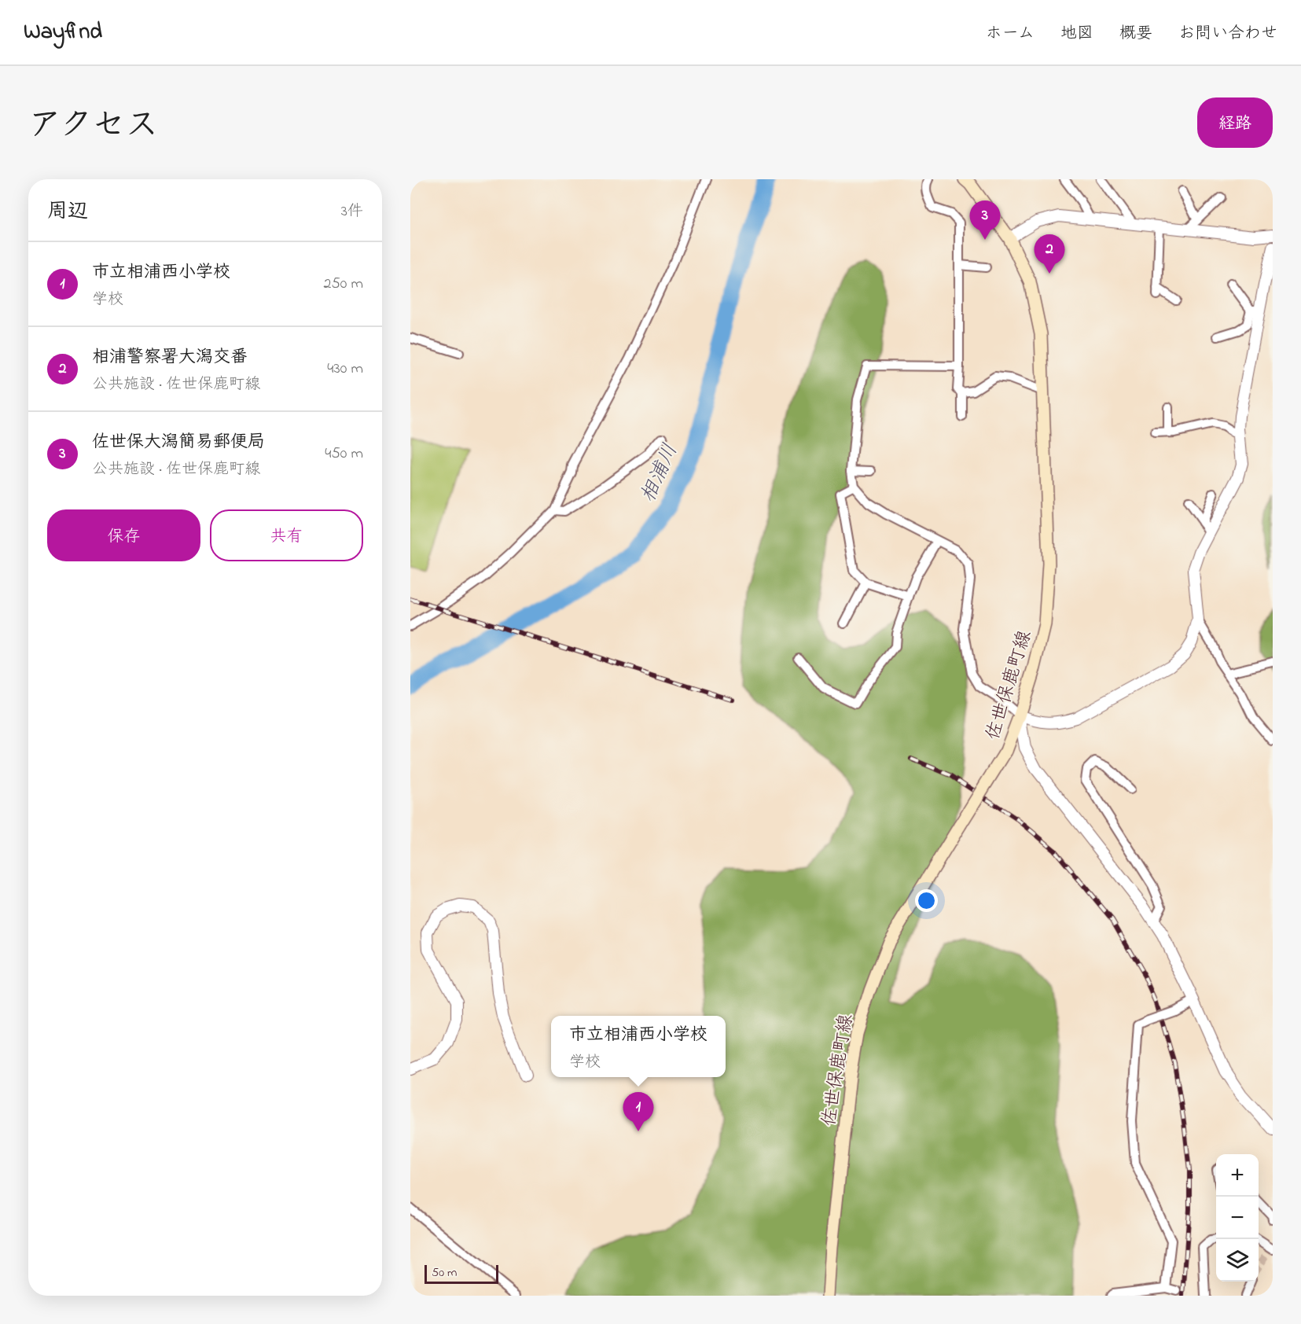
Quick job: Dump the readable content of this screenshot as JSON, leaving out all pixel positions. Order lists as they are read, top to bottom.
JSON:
{
  "streets": {
    "main road": ["佐世保鹿町線"]
  },
  "water": ["相浦川"],
  "scale_bar": "50 m",
  "page": {
    "header": "Wayfind",
    "nav": [
      "ホーム",
      "地図",
      "概要",
      "お問い合わせ"
    ],
    "title": "アクセス",
    "buttons": [
      "経路",
      ["保存", "共有"]
    ],
    "heading": ["周辺", "3件"],
    "pins": ["3", "2", "1"],
    "list": [
      {
        "mark": "1",
        "name": "市立相浦西小学校",
        "note": "学校",
        "value": "250 m"
      },
      {
        "mark": "2",
        "name": "相浦警察署大潟交番",
        "note": "公共施設 · 佐世保鹿町線",
        "value": "430 m"
      },
      {
        "mark": "3",
        "name": "佐世保大潟簡易郵便局",
        "note": "公共施設 · 佐世保鹿町線",
        "value": "450 m"
      }
    ],
    "popup": ["市立相浦西小学校", "学校"],
    "map_buttons": ["+", "−"],
    "scale": "50 m"
  }
}
